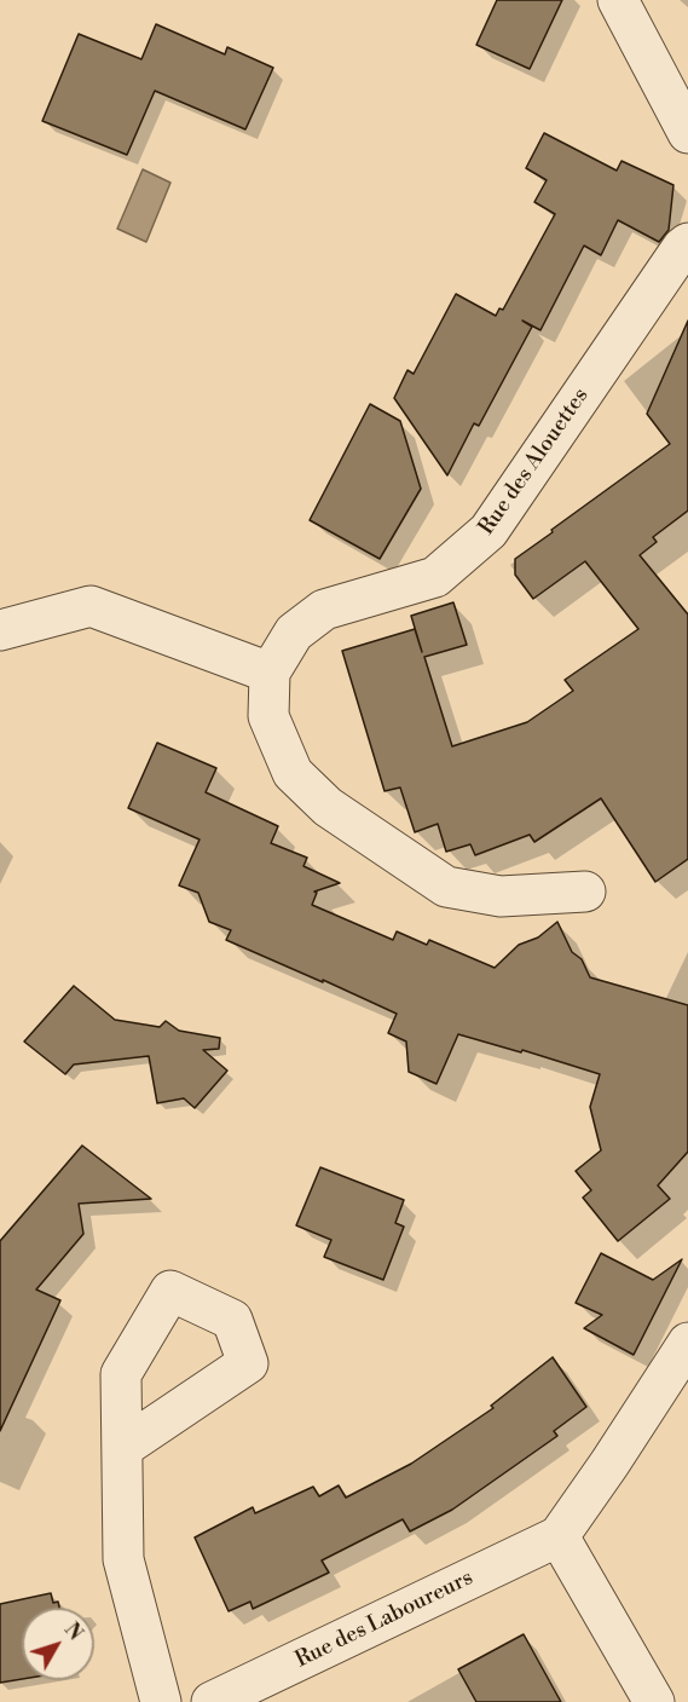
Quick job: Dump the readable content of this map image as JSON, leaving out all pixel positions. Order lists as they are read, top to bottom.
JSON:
{
  "streets": {
    "street": ["Rue des Alouettes", "Rue des Laboureurs"]
  },
  "north": "top right"
}
